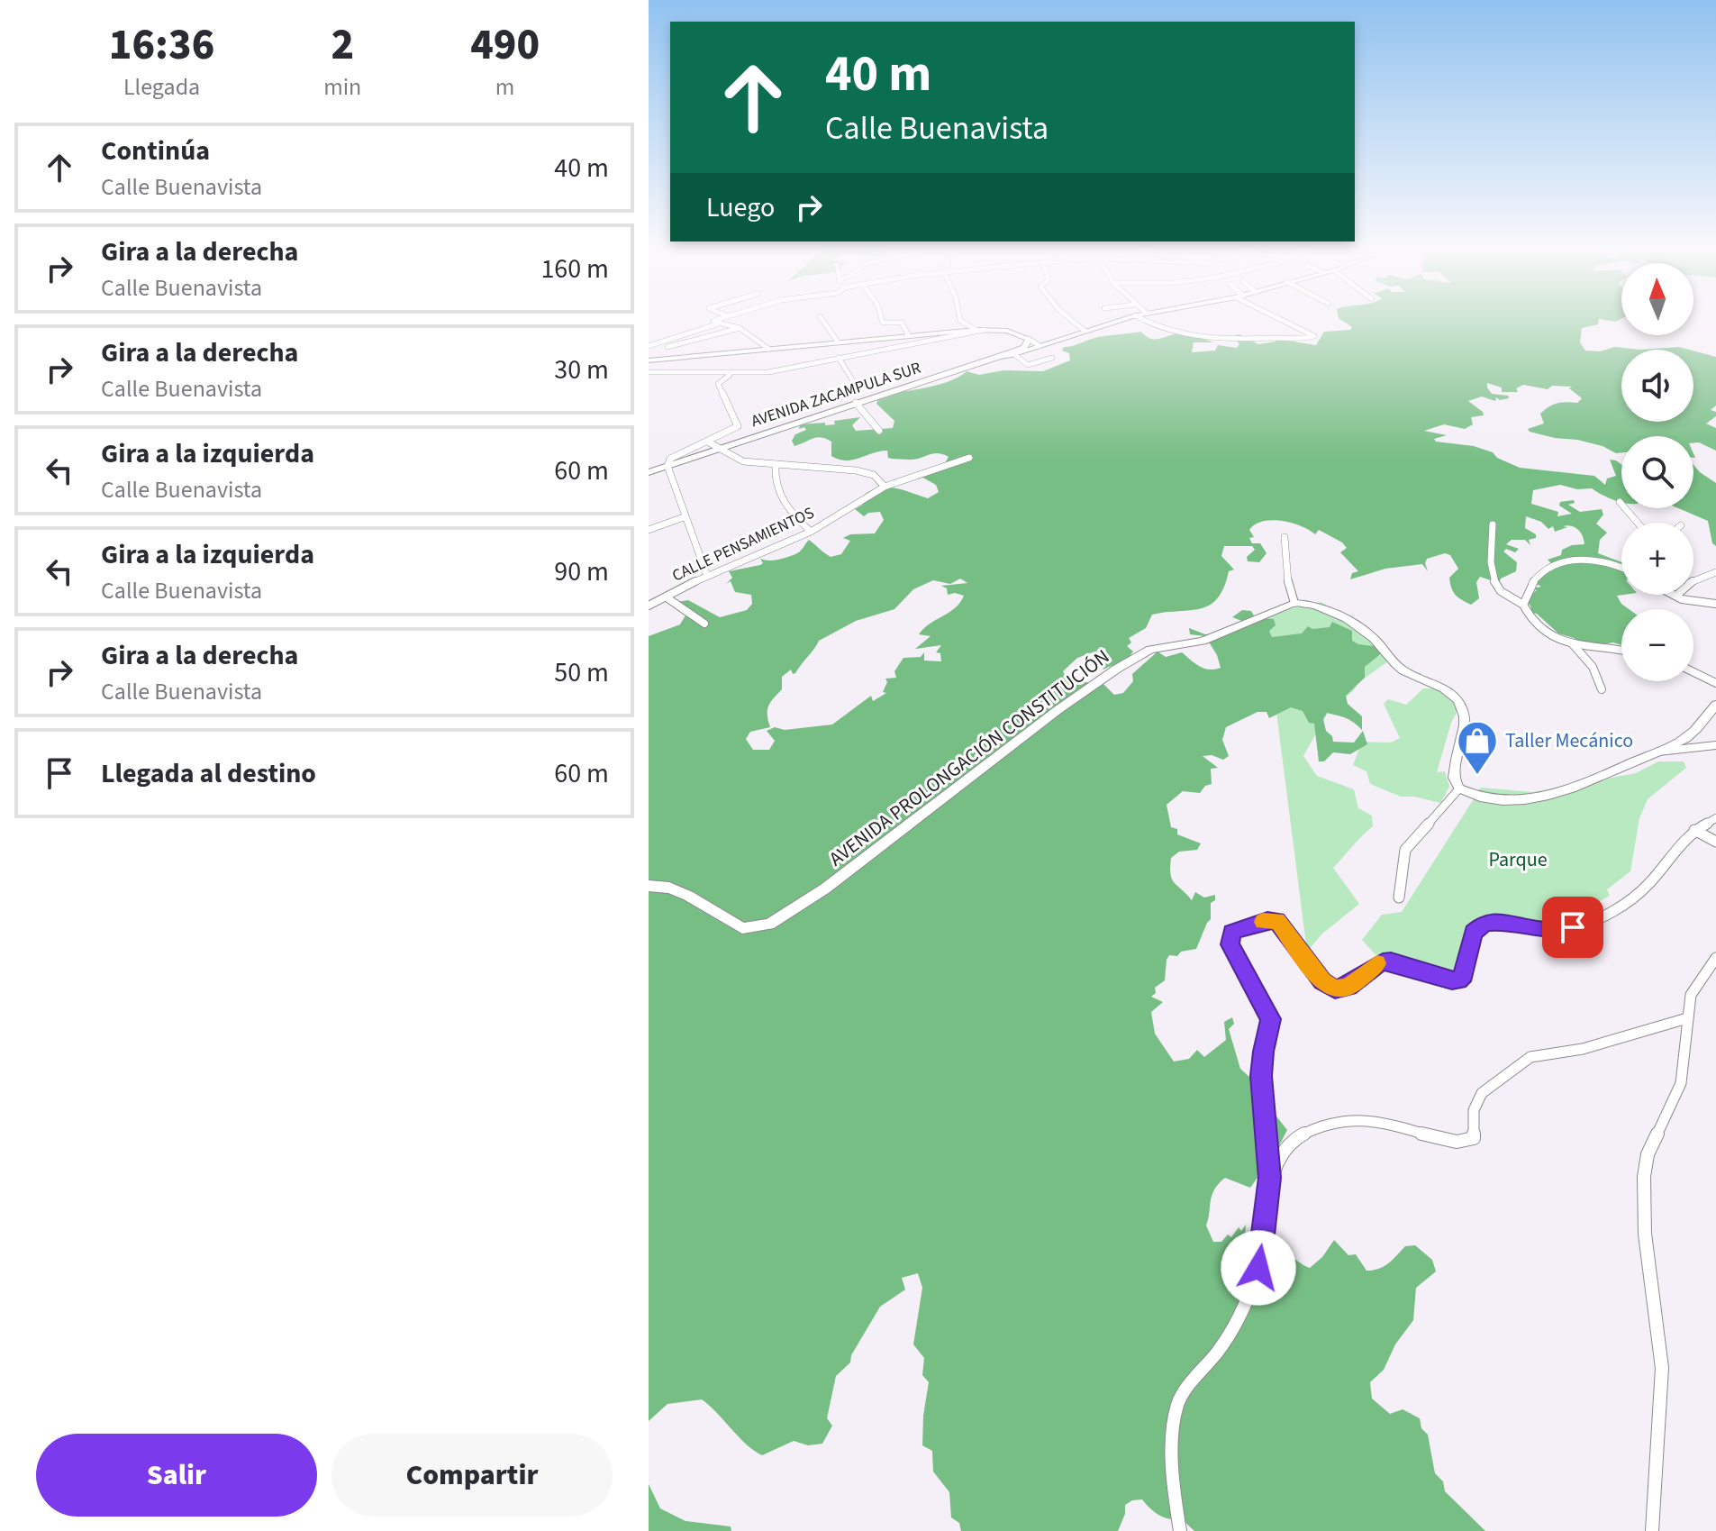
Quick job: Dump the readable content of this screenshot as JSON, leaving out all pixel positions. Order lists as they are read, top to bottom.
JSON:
{
  "streets": {
    "main road": ["AVENIDA ZACAMPULA SUR", "AVENIDA PROLONGACIÓN CONSTITUCIÓN"],
    "street": ["CALLE PENSAMIENTOS"]
  },
  "parks": ["Parque"],
  "places": {
    "shop": ["Taller Mecánico"]
  },
  "north": "top",
  "page": {
    "eta": [
      "16:36",
      "Llegada",
      "2",
      "min",
      "490",
      "m"
    ],
    "turn": ["40 m", "Calle Buenavista"],
    "list": [
      {
        "name": "Continúa",
        "note": "Calle Buenavista",
        "value": "40 m"
      },
      {
        "name": "Gira a la derecha",
        "note": "Calle Buenavista",
        "value": "160 m"
      },
      {
        "name": "Gira a la derecha",
        "note": "Calle Buenavista",
        "value": "30 m"
      },
      {
        "name": "Gira a la izquierda",
        "note": "Calle Buenavista",
        "value": "60 m"
      },
      {
        "name": "Gira a la izquierda",
        "note": "Calle Buenavista",
        "value": "90 m"
      },
      {
        "name": "Gira a la derecha",
        "note": "Calle Buenavista",
        "value": "50 m"
      },
      {
        "name": "Llegada al destino",
        "value": "60 m"
      }
    ],
    "then": "Luego",
    "map_buttons": ["+", "−"],
    "buttons": ["Salir", "Compartir"]
  }
}
